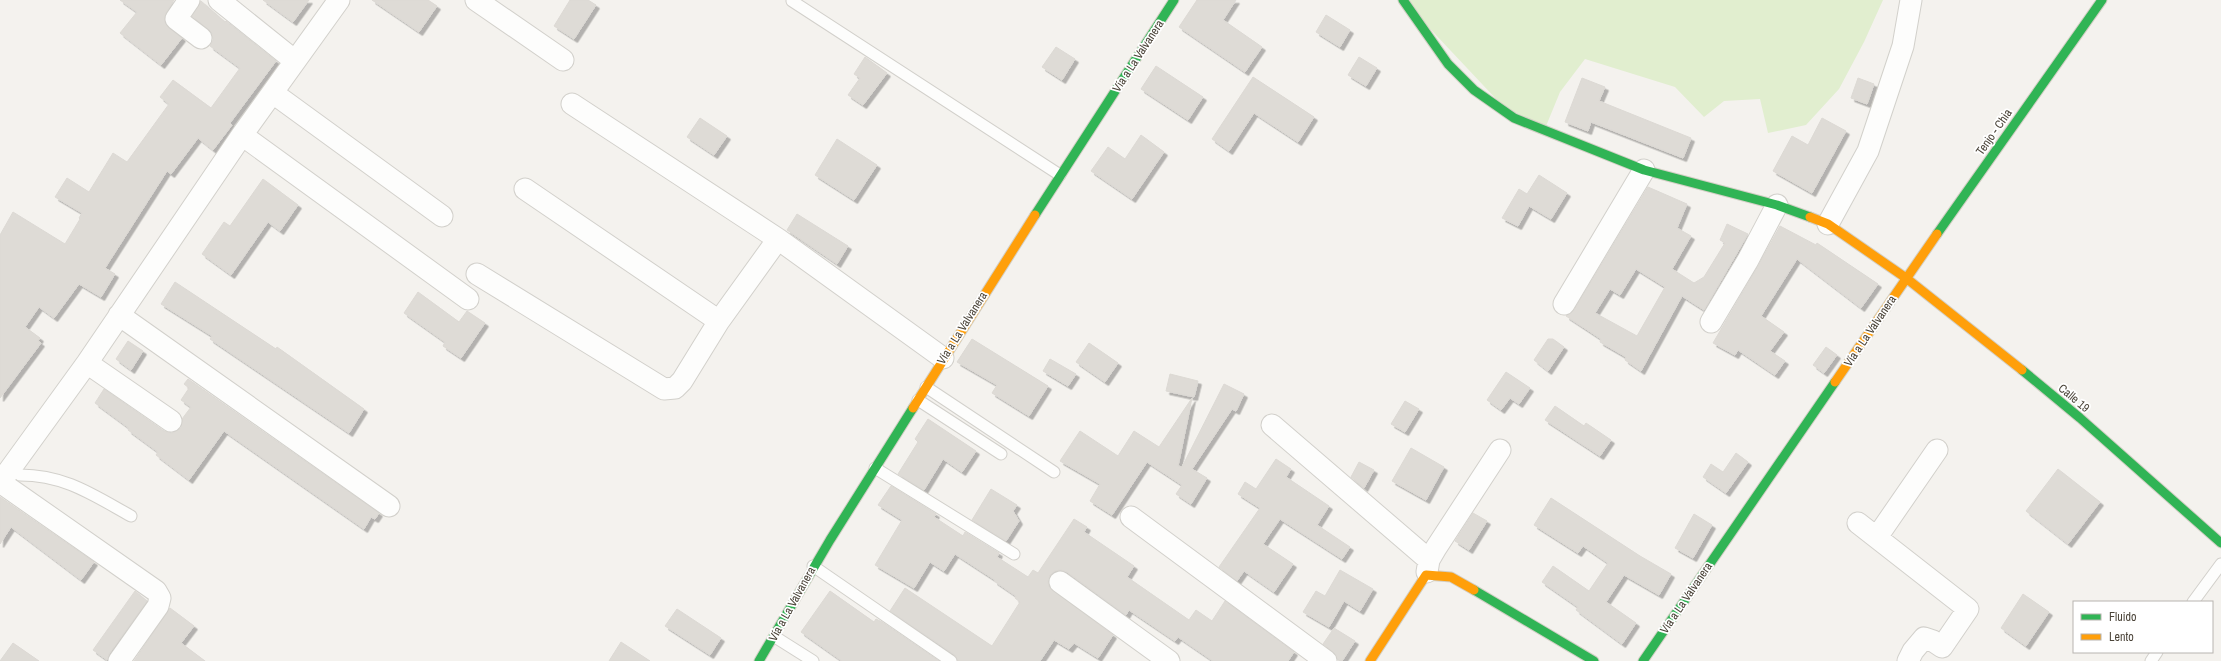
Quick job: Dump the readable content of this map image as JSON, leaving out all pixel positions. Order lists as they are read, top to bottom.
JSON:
{
  "streets": {
    "street": ["Vía a La Valvanera", "Tenjo - Chia", "Calle 19"]
  },
  "crossings": [
    ["Vía a La Valvanera", "Tenjo - Chia"],
    ["Vía a La Valvanera", "Calle 19"],
    ["Tenjo - Chia", "Calle 19"]
  ],
  "legend": ["Fluido", "Lento"]
}
